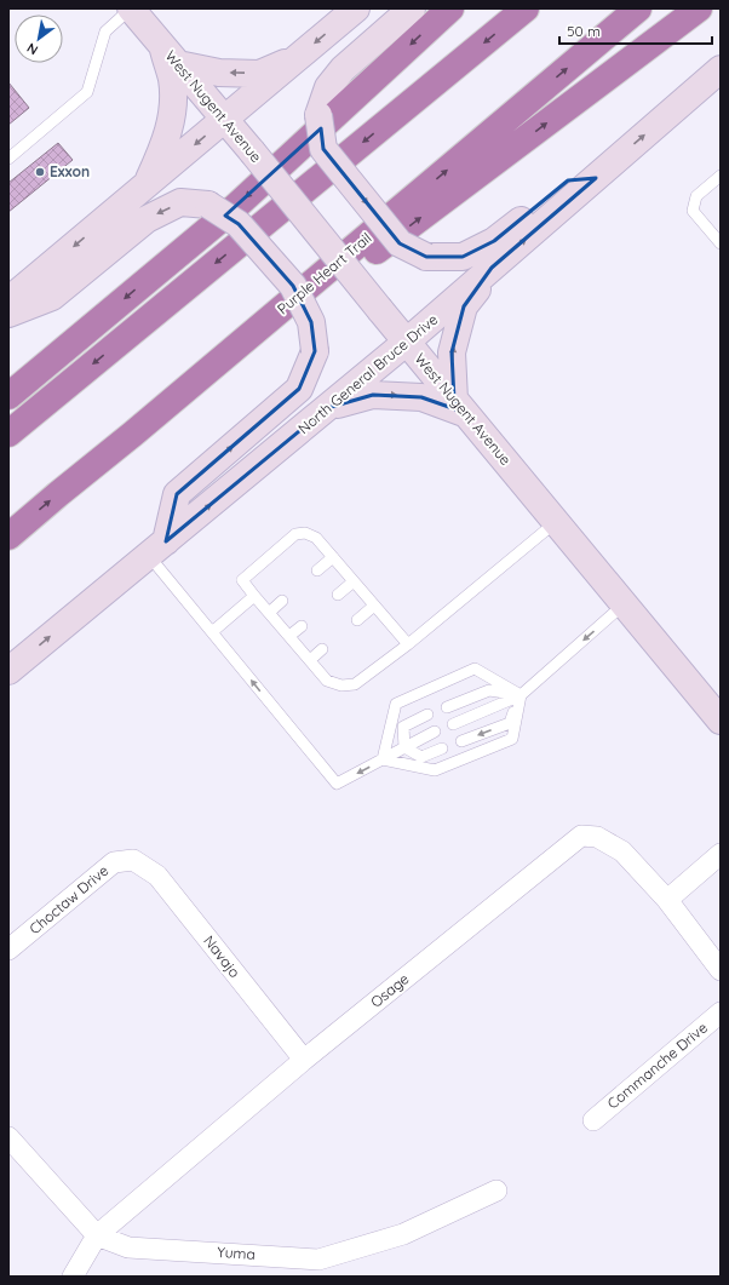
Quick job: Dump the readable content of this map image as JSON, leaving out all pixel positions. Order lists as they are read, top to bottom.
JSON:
{
  "streets": {
    "highway": ["Purple Heart Trail"],
    "main road": ["West Nugent Avenue", "North General Bruce Drive"],
    "street": [
      "Choctaw Drive",
      "Navajo",
      "Osage",
      "Commanche Drive",
      "Yuma"
    ]
  },
  "crossings": [
    ["West Nugent Avenue", "North General Bruce Drive"],
    ["Choctaw Drive", "Navajo"],
    ["Navajo", "Osage"],
    ["Osage", "Yuma"]
  ],
  "one_way": ["North General Bruce Drive"],
  "places": ["Exxon"],
  "scale_bar": "50 m",
  "north": "bottom left"
}
